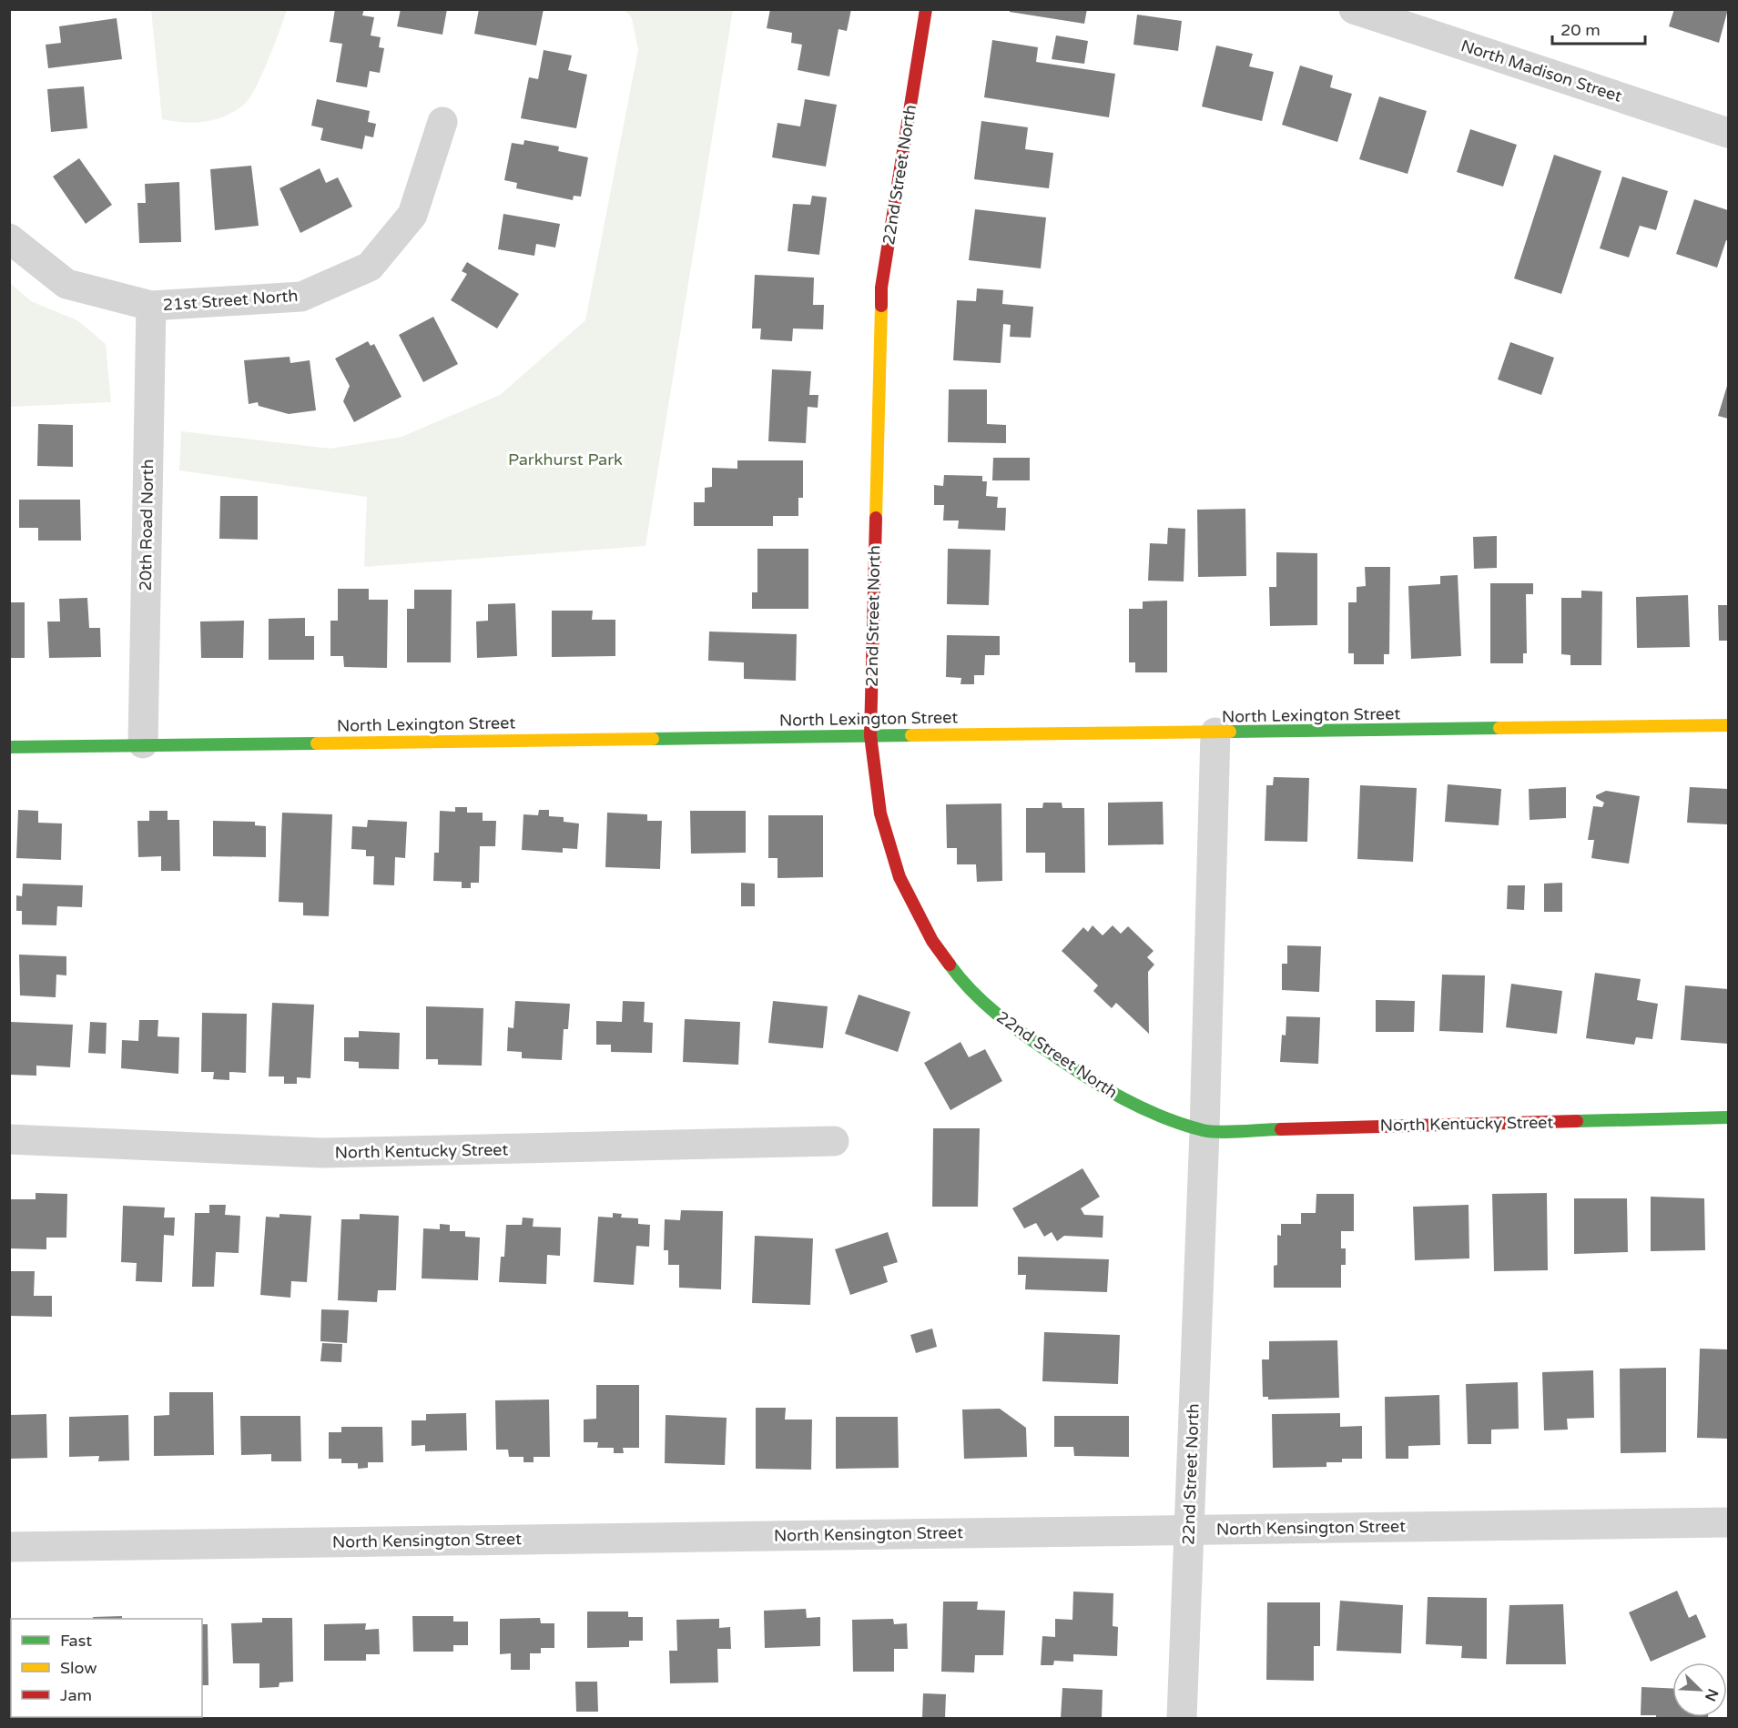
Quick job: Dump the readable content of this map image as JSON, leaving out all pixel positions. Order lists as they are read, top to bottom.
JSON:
{
  "streets": {
    "street": [
      "North Madison Street",
      "22nd Street North",
      "21st Street North",
      "20th Road North",
      "North Lexington Street",
      "North Kentucky Street",
      "North Kensington Street"
    ]
  },
  "crossings": [
    ["22nd Street North", "North Lexington Street"],
    ["22nd Street North", "North Kentucky Street"],
    ["22nd Street North", "North Kensington Street"],
    ["21st Street North", "20th Road North"],
    ["20th Road North", "North Lexington Street"]
  ],
  "parks": ["Parkhurst Park"],
  "legend": ["Fast", "Slow", "Jam"],
  "scale_bar": "20 m",
  "north": "bottom right"
}
